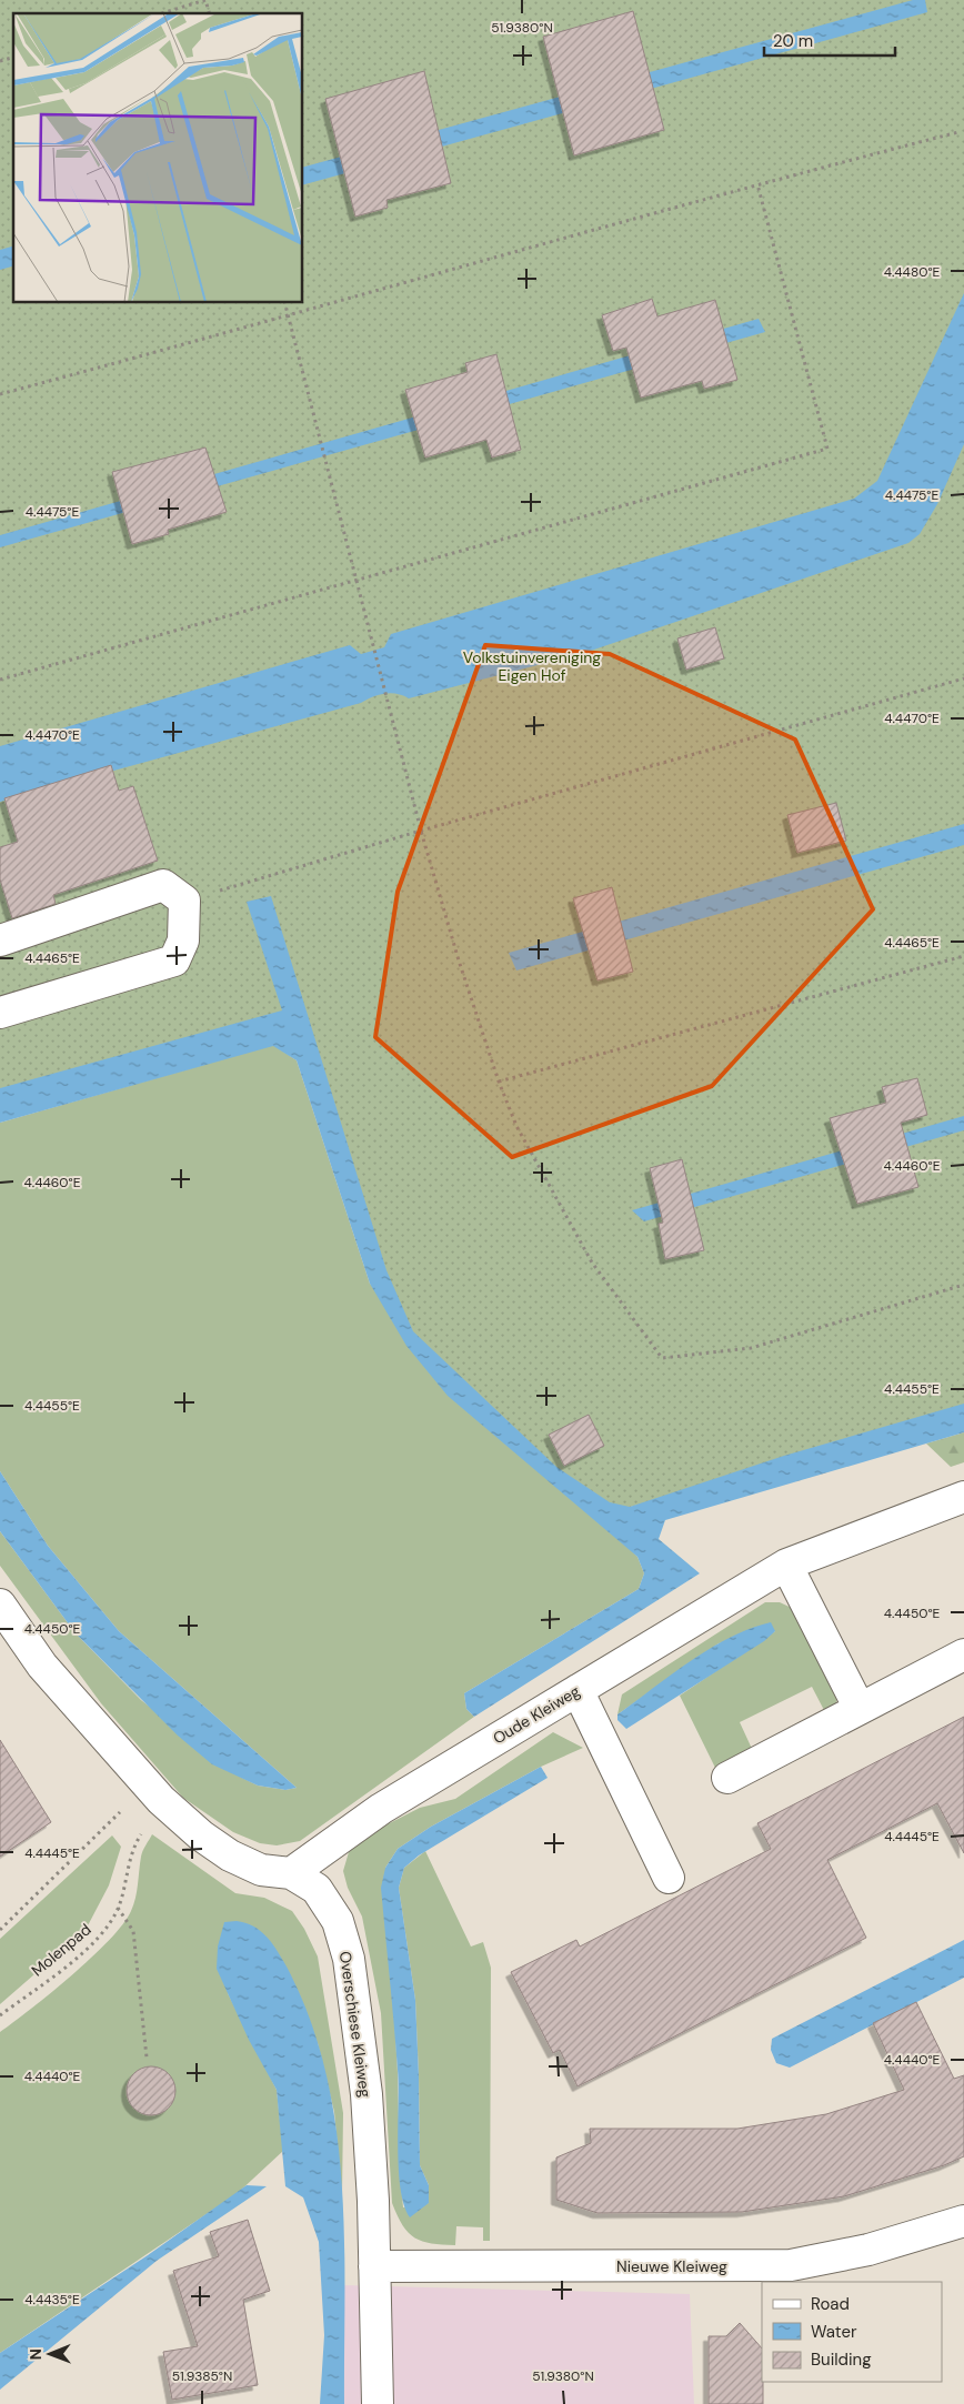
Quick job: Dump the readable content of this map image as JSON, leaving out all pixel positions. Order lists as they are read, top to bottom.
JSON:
{
  "streets": {
    "street": ["Oude Kleiweg", "Overschiese Kleiweg", "Nieuwe Kleiweg"],
    "path": ["Molenpad"]
  },
  "crossings": [
    ["Oude Kleiweg", "Overschiese Kleiweg"],
    ["Molenpad", "Overschiese Kleiweg"],
    ["Overschiese Kleiweg", "Nieuwe Kleiweg"]
  ],
  "parks": ["Volkstuinvereniging Eigen Hof"],
  "legend": ["Road", "Water", "Building"],
  "scale_bar": "20 m",
  "north": "left",
  "coordinates": [
    "51.9380°N",
    "4.4480°E",
    "4.4475°E",
    "4.4470°E",
    "4.4465°E",
    "4.4460°E",
    "4.4455°E",
    "4.4450°E",
    "4.4445°E",
    "4.4440°E",
    "4.4435°E",
    "51.9385°N"
  ]
}
